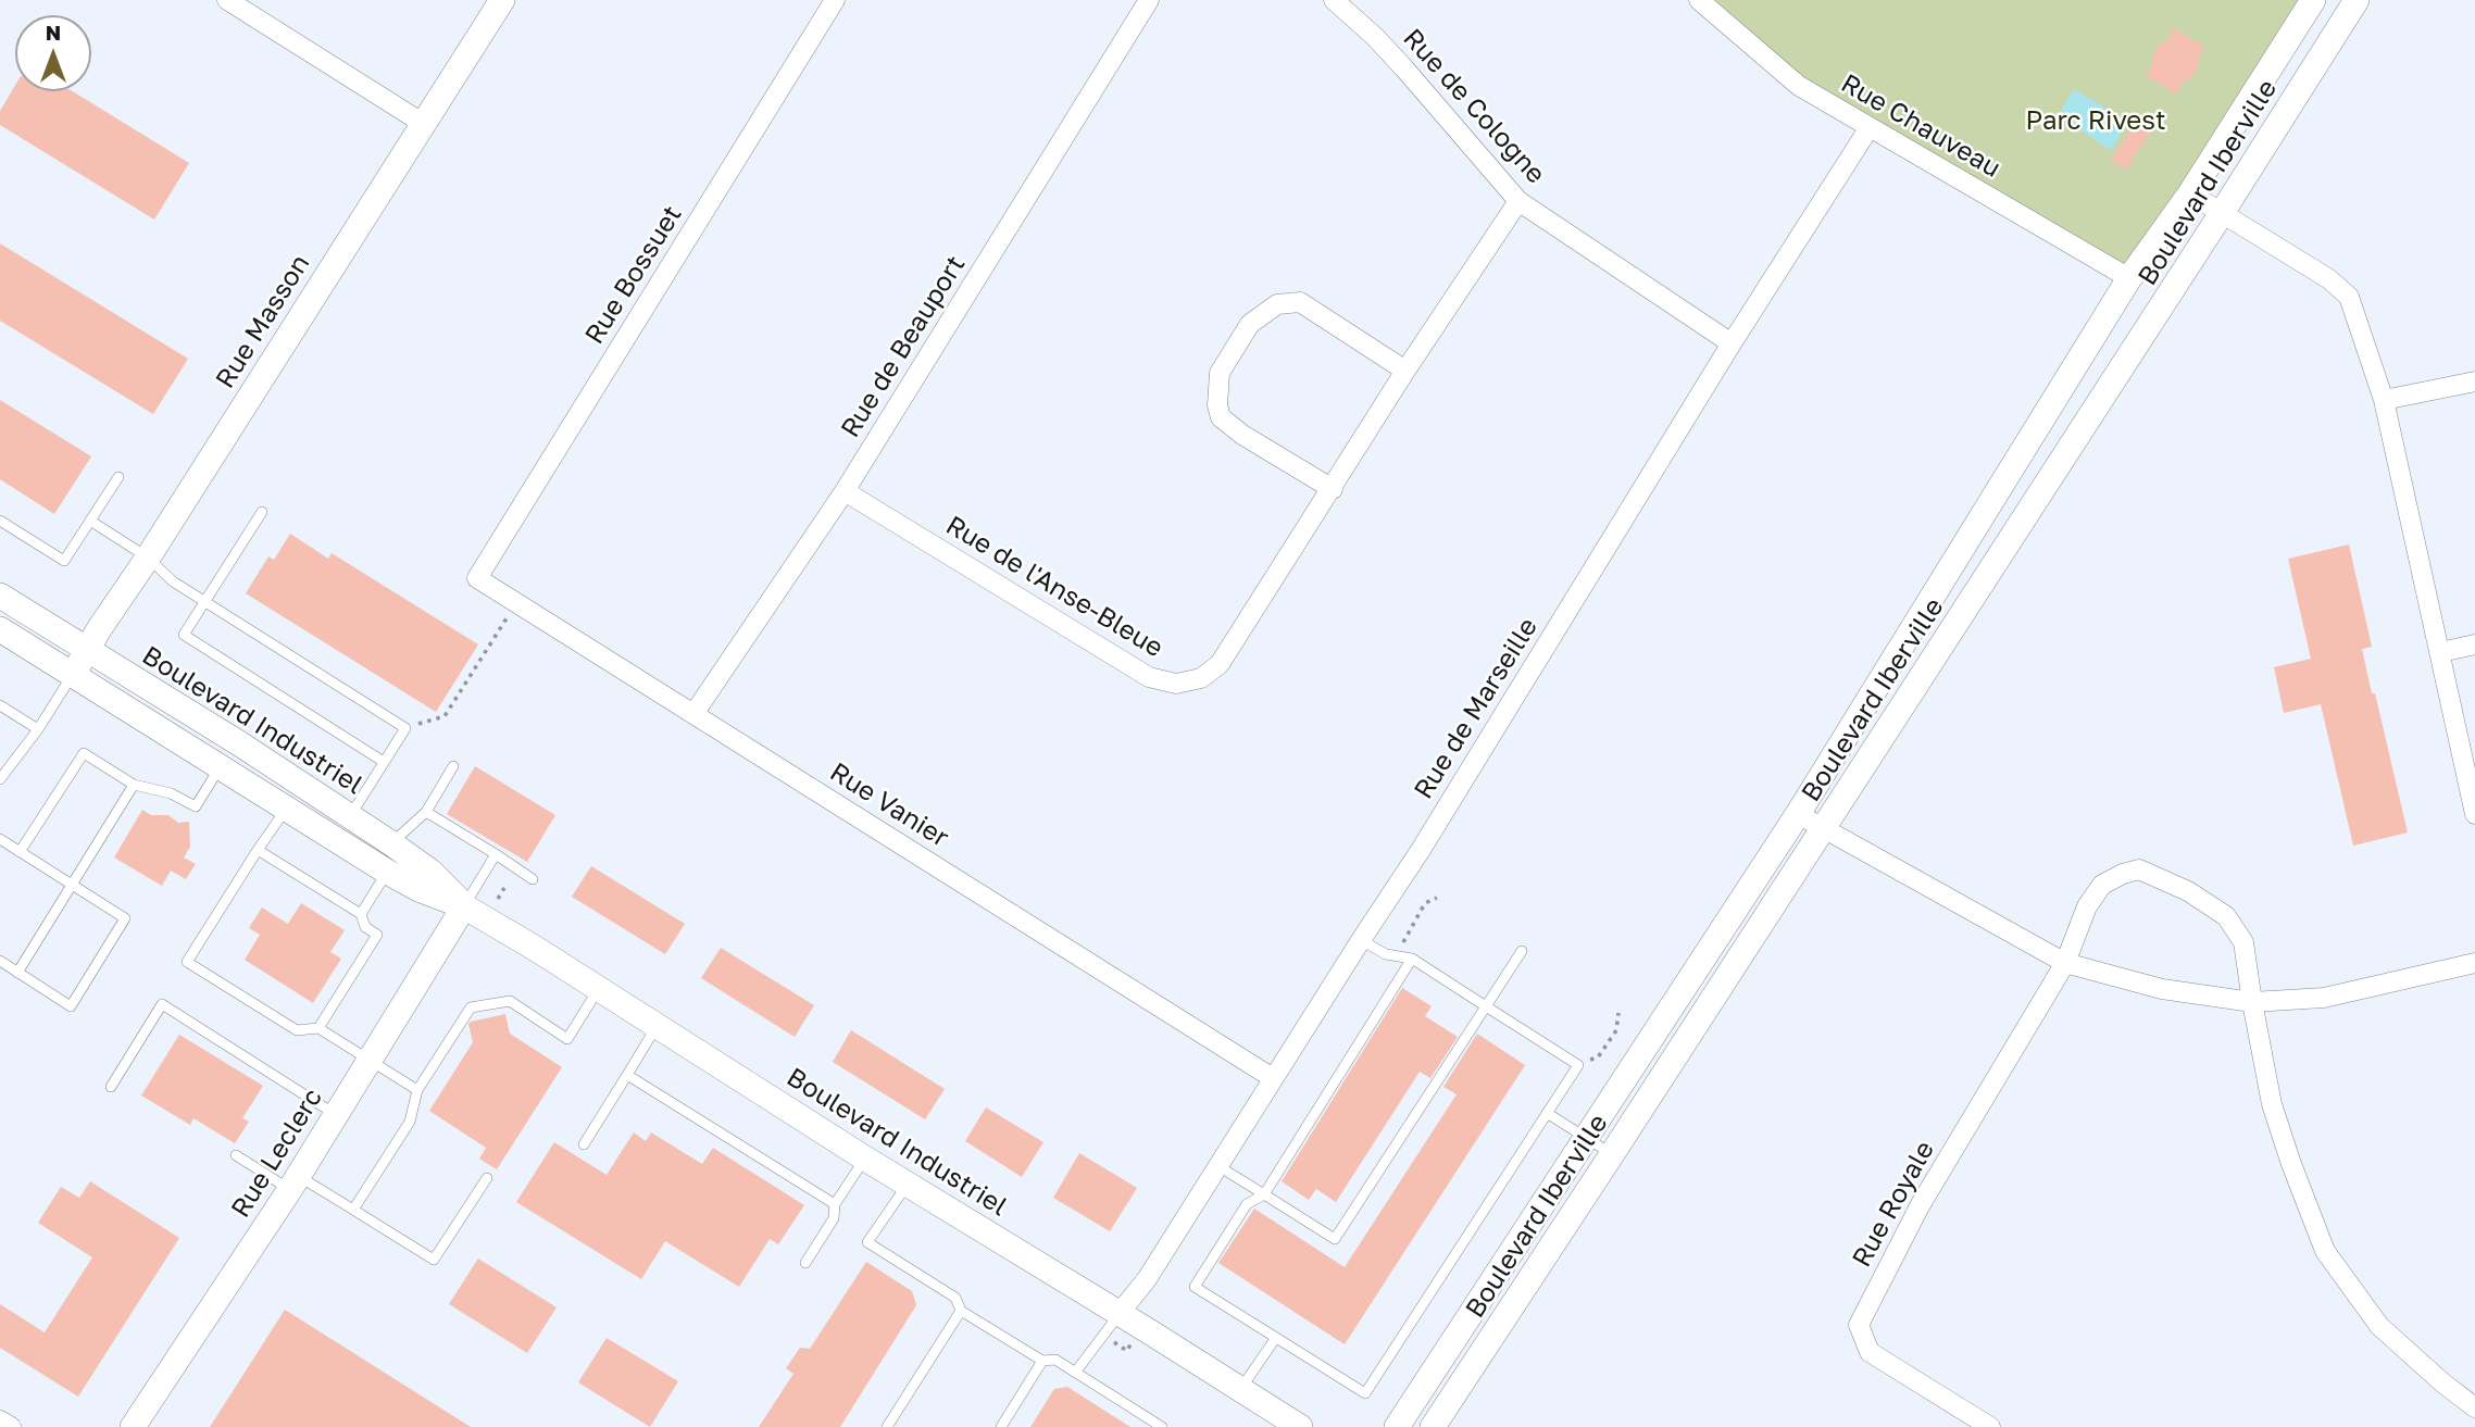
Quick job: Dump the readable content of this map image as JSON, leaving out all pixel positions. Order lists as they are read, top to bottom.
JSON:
{
  "streets": {
    "street": [
      "Rue de Cologne",
      "Rue Chauveau",
      "Boulevard Iberville",
      "Rue Bossuet",
      "Rue Masson",
      "Rue de Beauport",
      "Rue de l'Anse-Bleue",
      "Rue de Marseille",
      "Boulevard Industriel",
      "Rue Vanier",
      "Rue Leclerc",
      "Rue Royale"
    ]
  },
  "crossings": [
    ["Rue de Cologne", "Rue de l'Anse-Bleue"],
    ["Rue de Cologne", "Rue de Marseille"],
    ["Rue Chauveau", "Boulevard Iberville"],
    ["Rue Chauveau", "Rue de Marseille"],
    ["Rue Bossuet", "Rue Vanier"],
    ["Rue Masson", "Boulevard Industriel"],
    ["Rue de Beauport", "Rue de l'Anse-Bleue"],
    ["Rue de Beauport", "Rue Vanier"],
    ["Rue de Marseille", "Boulevard Industriel"],
    ["Rue de Marseille", "Rue Vanier"],
    ["Boulevard Industriel", "Rue Leclerc"]
  ],
  "parks": ["Parc Rivest"],
  "north": "top"
}
